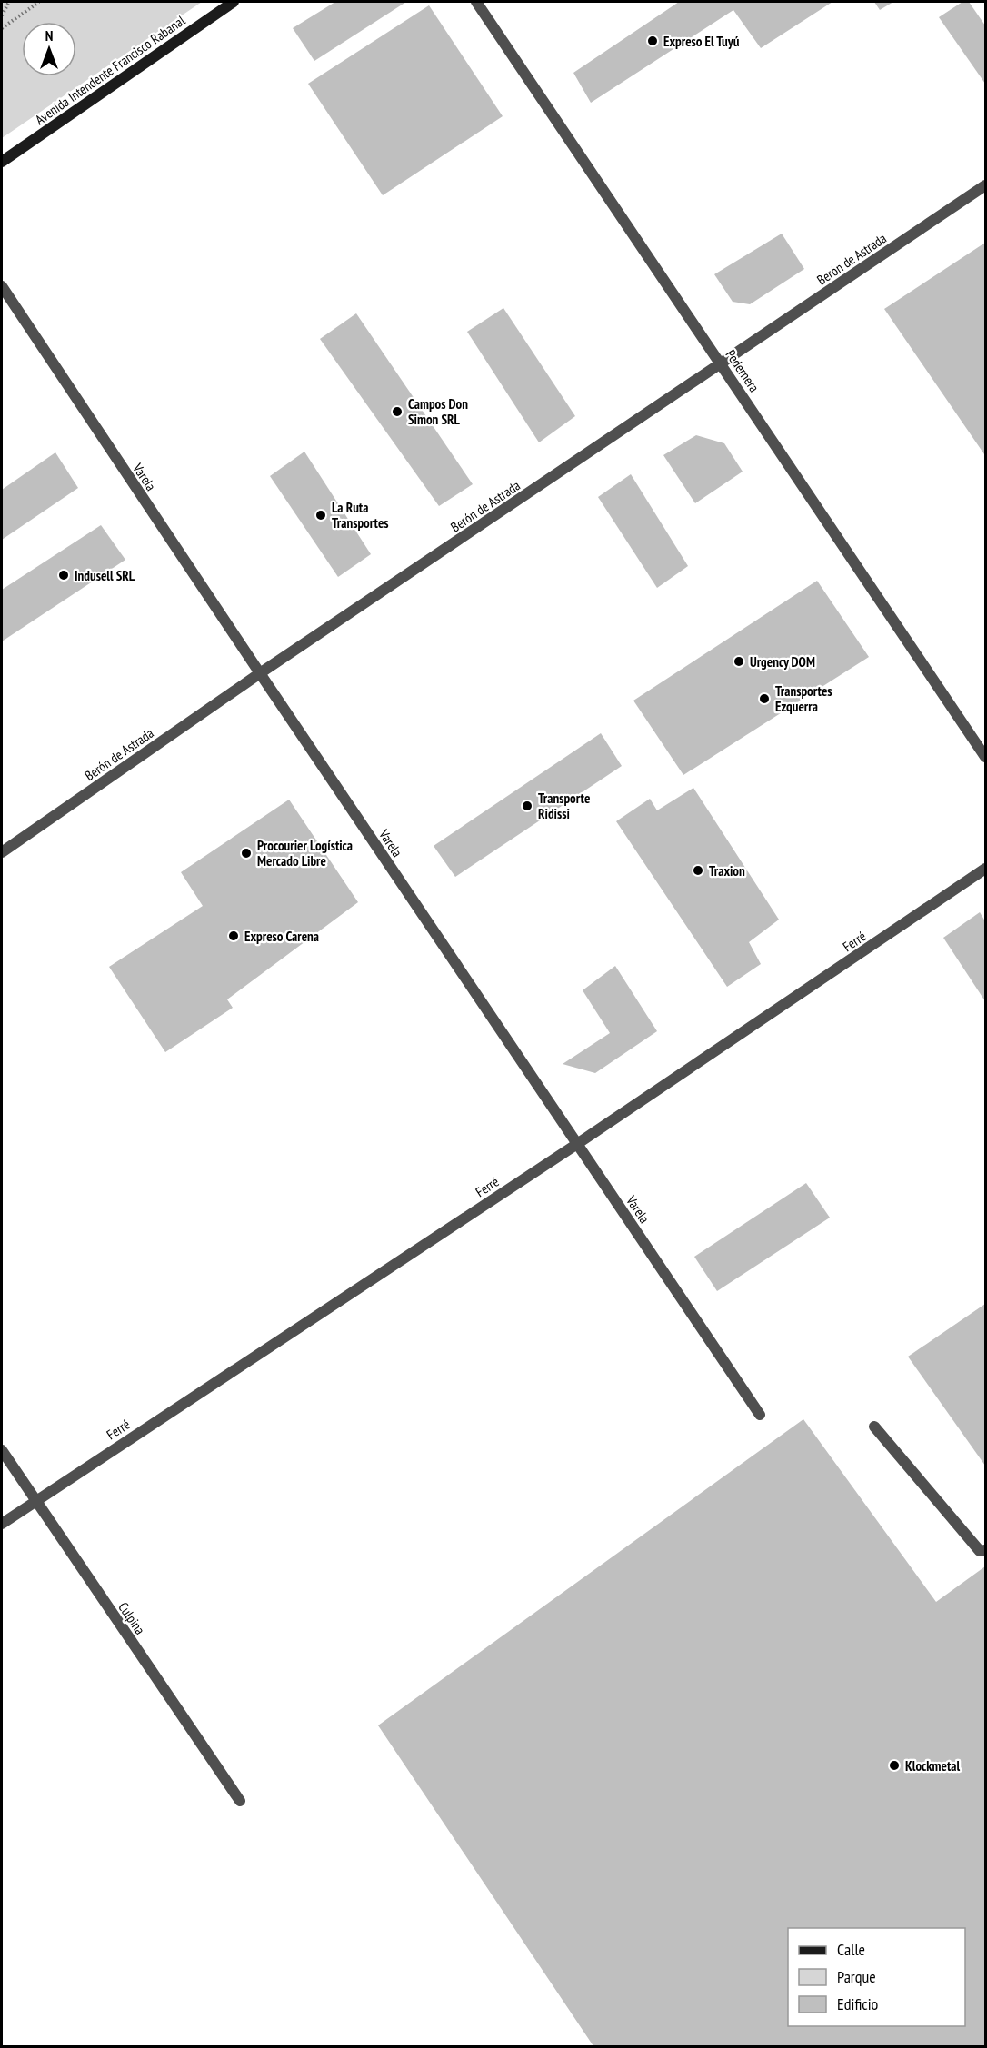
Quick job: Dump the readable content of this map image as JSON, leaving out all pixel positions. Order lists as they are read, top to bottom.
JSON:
{
  "streets": {
    "main road": ["Avenida Intendente Francisco Rabanal"],
    "street": [
      "Berón de Astrada",
      "Pedernera",
      "Varela",
      "Ferré",
      "Culpina"
    ]
  },
  "crossings": [
    ["Berón de Astrada", "Pedernera"],
    ["Berón de Astrada", "Varela"],
    ["Varela", "Ferré"],
    ["Ferré", "Culpina"]
  ],
  "places": [
    "Expreso El Tuyú",
    "Campos Don Simon SRL",
    "La Ruta Transportes",
    "Indusell SRL",
    "Urgency DOM",
    "Transportes Ezquerra",
    "Transporte Ridissi",
    "Procourier Logística Mercado Libre",
    "Traxion",
    "Expreso Carena",
    "Klockmetal"
  ],
  "legend": ["Calle", "Parque", "Edificio"],
  "north": "top"
}
